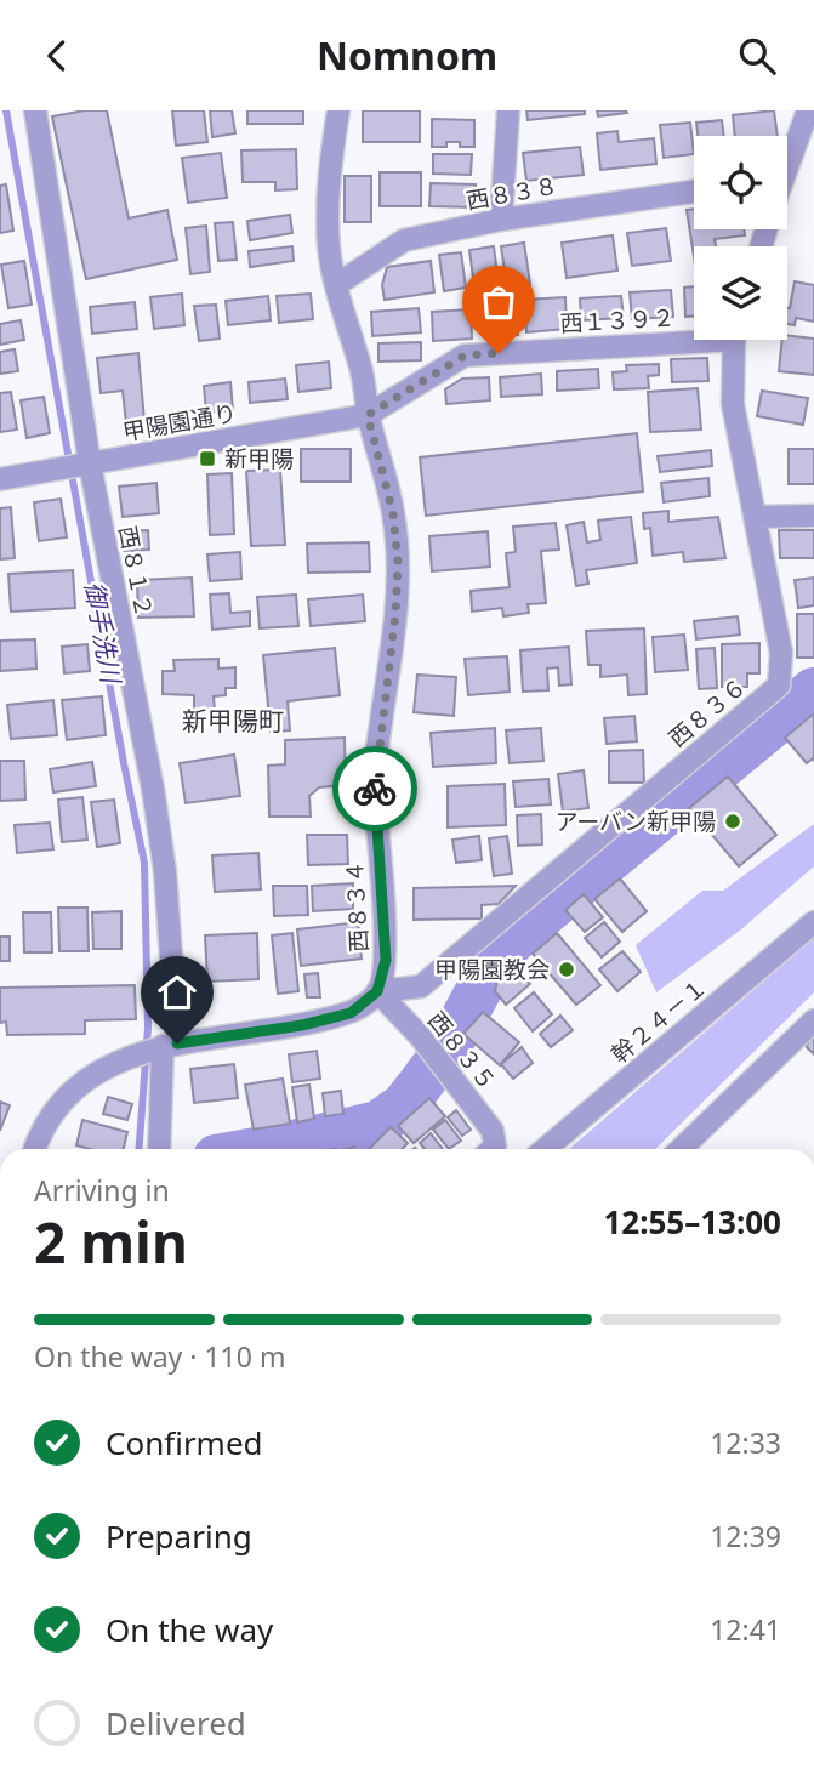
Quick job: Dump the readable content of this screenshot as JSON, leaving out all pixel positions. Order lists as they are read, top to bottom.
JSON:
{
  "streets": {
    "street": [
      "西８３８",
      "西１３９２",
      "甲陽園通り",
      "西８１２",
      "西８３６",
      "西８３４",
      "幹２４－１",
      "西８３５"
    ]
  },
  "crossings": [
    ["西８３８", "西８３４"],
    ["西１３９２", "甲陽園通り"],
    ["西１３９２", "西８３４"],
    ["甲陽園通り", "西８１２"],
    ["甲陽園通り", "西８３４"],
    ["西８３６", "西８３４"],
    ["西８３６", "西８３５"],
    ["西８３４", "西８３５"]
  ],
  "districts": ["新甲陽町"],
  "water": ["御手洗川"],
  "places": {
    "transit": ["新甲陽"],
    "other": ["アーバン新甲陽", "甲陽園教会"]
  },
  "page": {
    "header": "Nomnom",
    "heading": ["2 min", "Arriving in", "12:55–13:00"],
    "bar": "On the way · 110 m",
    "list": [
      ["Confirmed", "12:33"],
      ["Preparing", "12:39"],
      ["On the way", "12:41"],
      "Delivered"
    ]
  }
}
